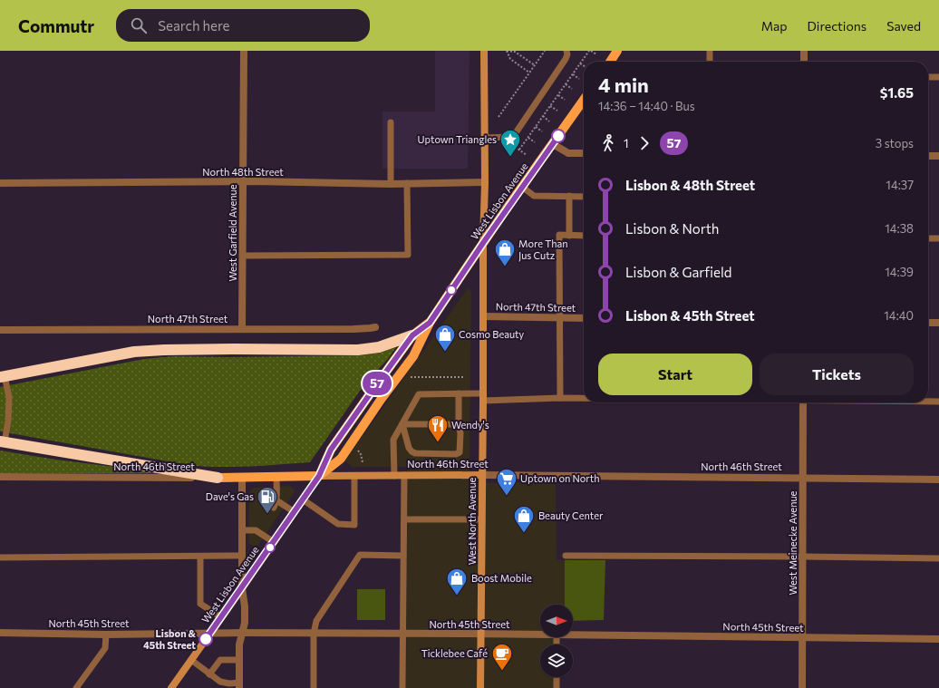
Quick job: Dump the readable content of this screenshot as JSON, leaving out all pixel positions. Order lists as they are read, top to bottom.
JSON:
{
  "streets": {
    "main road": ["West Lisbon Avenue", "North 46th Street", "West North Avenue"],
    "street": [
      "North 48th Street",
      "West Garfield Avenue",
      "North 47th Street",
      "West Meinecke Avenue",
      "North 45th Street"
    ]
  },
  "crossings": [
    ["North 48th Street", "West Garfield Avenue"],
    ["North 48th Street", "West North Avenue"],
    ["West Lisbon Avenue", "North 46th Street"],
    ["West Lisbon Avenue", "West North Avenue"],
    ["West Lisbon Avenue", "North 45th Street"],
    ["West Garfield Avenue", "North 47th Street"],
    ["North 47th Street", "West North Avenue"],
    ["North 46th Street", "West North Avenue"],
    ["North 46th Street", "West Meinecke Avenue"],
    ["West North Avenue", "North 45th Street"],
    ["West Meinecke Avenue", "North 45th Street"]
  ],
  "places": {
    "place": ["Uptown Triangles"],
    "shop": [
      "More Than Jus Cutz",
      "Cosmo Beauty",
      "Beauty Center",
      "Boost Mobile"
    ],
    "restaurant": ["Wendy's"],
    "supermarket": ["Uptown on North"],
    "fuel station": ["Dave's Gas"],
    "other": ["Lisbon & 45th Street"],
    "cafe": ["Ticklebee Café"]
  },
  "lines": ["bus line 57"],
  "north": "right",
  "page": {
    "header": "Commutr",
    "search": "Search here",
    "nav": ["Map", "Directions", "Saved"],
    "on_map": "57",
    "heading": ["4 min", "14:36 – 14:40 · Bus", "$1.65"],
    "legs": ["1", "57", "3 stops"],
    "list": [
      {
        "name": "Lisbon & 48th Street",
        "value": "14:37"
      },
      {
        "name": "Lisbon & North",
        "value": "14:38"
      },
      {
        "name": "Lisbon & Garfield",
        "value": "14:39"
      },
      {
        "name": "Lisbon & 45th Street",
        "value": "14:40"
      }
    ],
    "buttons": ["Start", "Tickets"]
  }
}
